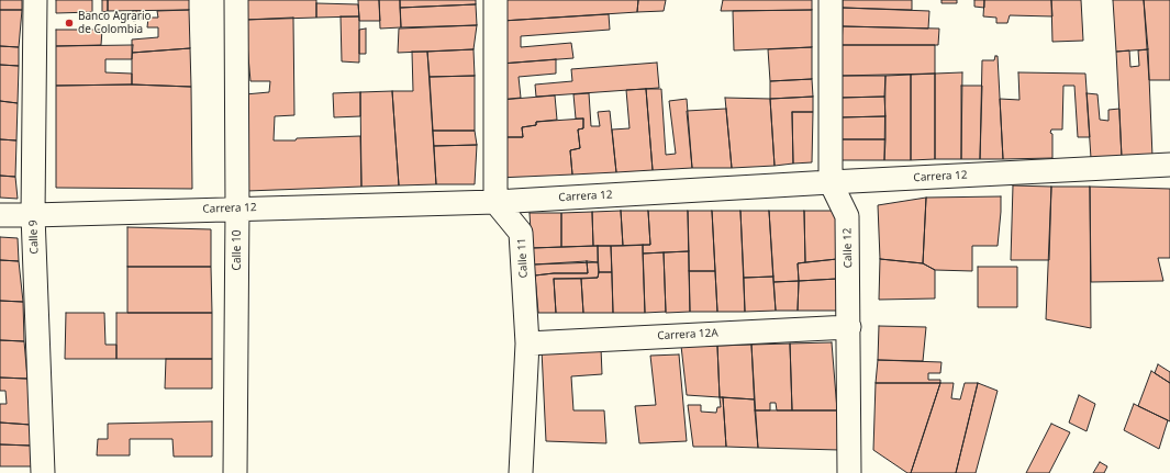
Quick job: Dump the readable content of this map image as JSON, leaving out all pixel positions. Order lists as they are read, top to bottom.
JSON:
{
  "streets": {
    "street": [
      "Carrera 12",
      "Calle 9",
      "Calle 12",
      "Calle 10",
      "Calle 11",
      "Carrera 12A"
    ]
  },
  "crossings": [
    ["Carrera 12", "Calle 9"],
    ["Carrera 12", "Calle 12"],
    ["Carrera 12", "Calle 10"],
    ["Carrera 12", "Calle 11"],
    ["Calle 12", "Carrera 12A"],
    ["Calle 11", "Carrera 12A"]
  ],
  "places": ["Banco Agrario de Colombia"]
}
